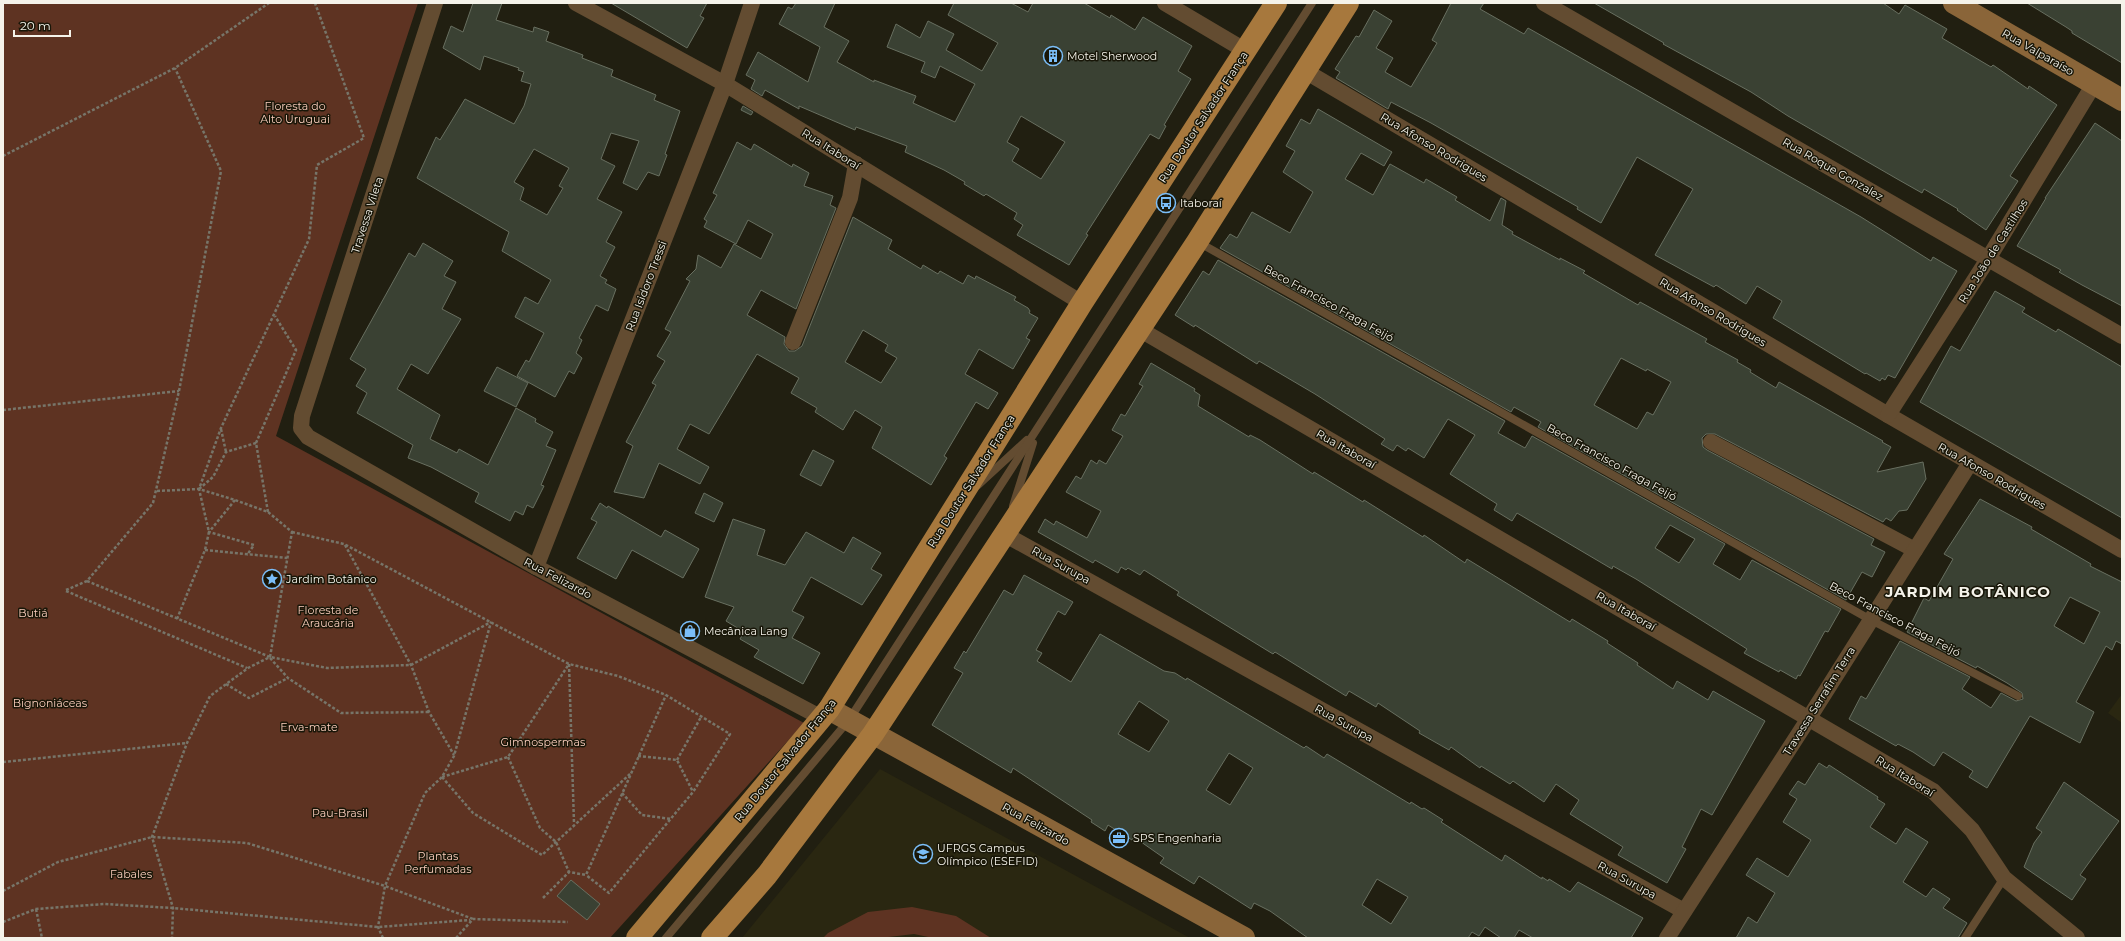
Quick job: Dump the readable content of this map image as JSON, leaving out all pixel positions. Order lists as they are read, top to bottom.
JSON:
{
  "streets": {
    "main road": ["Rua Valparaíso", "Rua Doutor Salvador França", "Rua Felizardo"],
    "street": [
      "Rua Afonso Rodrigues",
      "Rua Itaboraí",
      "Rua Roque Gonzalez",
      "Travessa Vileta",
      "Rua João de Castilhos",
      "Rua Isidoro Tressi",
      "Rua Surupa",
      "Travessa Serrafim Terra"
    ],
    "lane": ["Beco Francisco Fraga Feijó"]
  },
  "crossings": [
    ["Rua Valparaíso", "Rua João de Castilhos"],
    ["Rua Doutor Salvador França", "Rua Itaboraí"],
    ["Rua Doutor Salvador França", "Rua Felizardo"],
    ["Rua Afonso Rodrigues", "Rua João de Castilhos"],
    ["Rua Afonso Rodrigues", "Travessa Serrafim Terra"],
    ["Rua Itaboraí", "Rua Isidoro Tressi"],
    ["Rua Itaboraí", "Travessa Serrafim Terra"],
    ["Rua Roque Gonzalez", "Rua João de Castilhos"],
    ["Travessa Vileta", "Rua Felizardo"],
    ["Rua Isidoro Tressi", "Rua Felizardo"],
    ["Beco Francisco Fraga Feijó", "Travessa Serrafim Terra"],
    ["Rua Surupa", "Travessa Serrafim Terra"]
  ],
  "districts": ["JARDIM BOTÂNICO"],
  "parks": [
    "Floresta do Alto Uruguai",
    "Floresta de Araucária",
    "Butiá",
    "Bignoniáceas",
    "Erva-mate",
    "Gimnospermas",
    "Pau-Brasil",
    "Plantas Perfumadas",
    "Fabales"
  ],
  "places": {
    "building": ["Motel Sherwood"],
    "bus stop": ["Itaboraí"],
    "place": ["Jardim Botânico"],
    "shop": ["Mecânica Lang"],
    "office": ["SPS Engenharia"],
    "school or university": ["UFRGS Campus Olímpico (ESEFID)"]
  },
  "scale_bar": "20 m"
}
